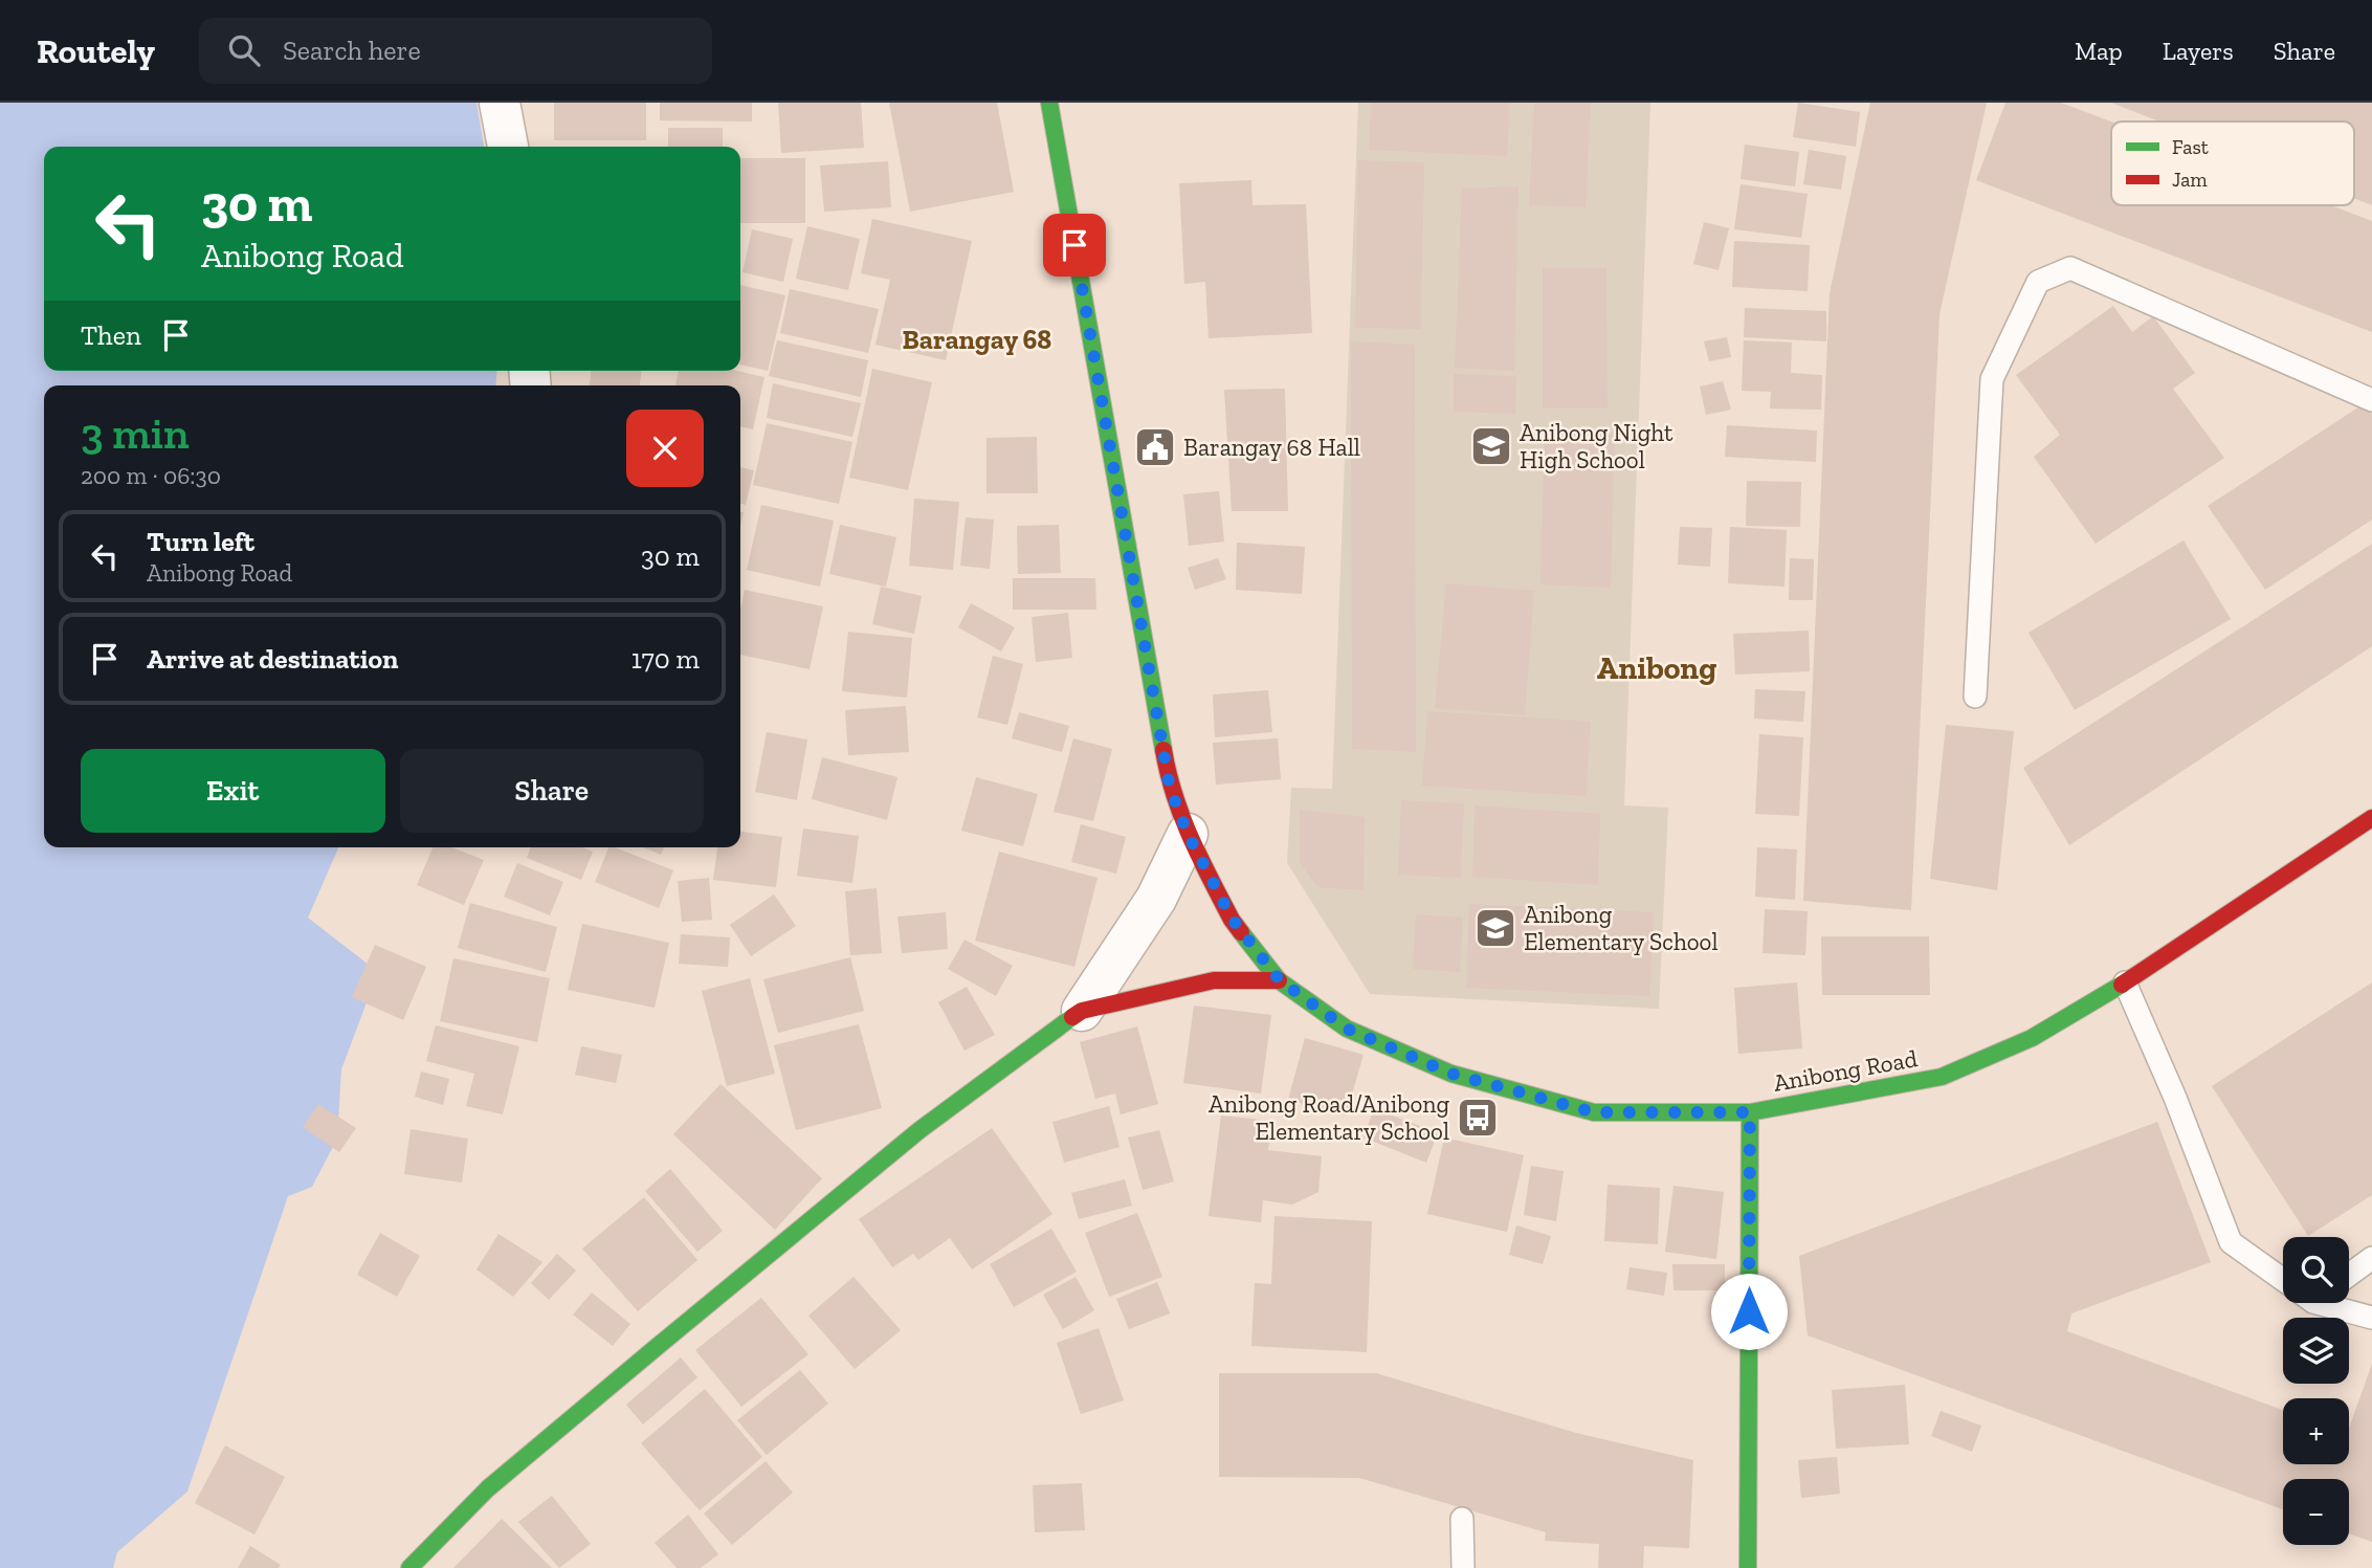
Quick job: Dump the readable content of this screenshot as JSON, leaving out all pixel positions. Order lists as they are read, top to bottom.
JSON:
{
  "streets": {
    "main road": ["Anibong Road"]
  },
  "districts": ["Barangay 68", "Anibong"],
  "places": {
    "school or university": ["Anibong Night High School", "Anibong Elementary School"],
    "public building": ["Barangay 68 Hall"],
    "bus stop": ["Anibong Road/Anibong Elementary School"]
  },
  "legend": ["Fast", "Jam"],
  "page": {
    "header": "Routely",
    "search": "Search here",
    "nav": ["Map", "Layers", "Share"],
    "turn": ["30 m", "Anibong Road"],
    "then": "Then",
    "heading": ["3 min", "200 m · 06:30"],
    "list": [
      {
        "name": "Turn left",
        "note": "Anibong Road",
        "value": "30 m"
      },
      {
        "name": "Arrive at destination",
        "value": "170 m"
      }
    ],
    "buttons": ["Exit", "Share"],
    "map_buttons": ["+", "−"]
  }
}
